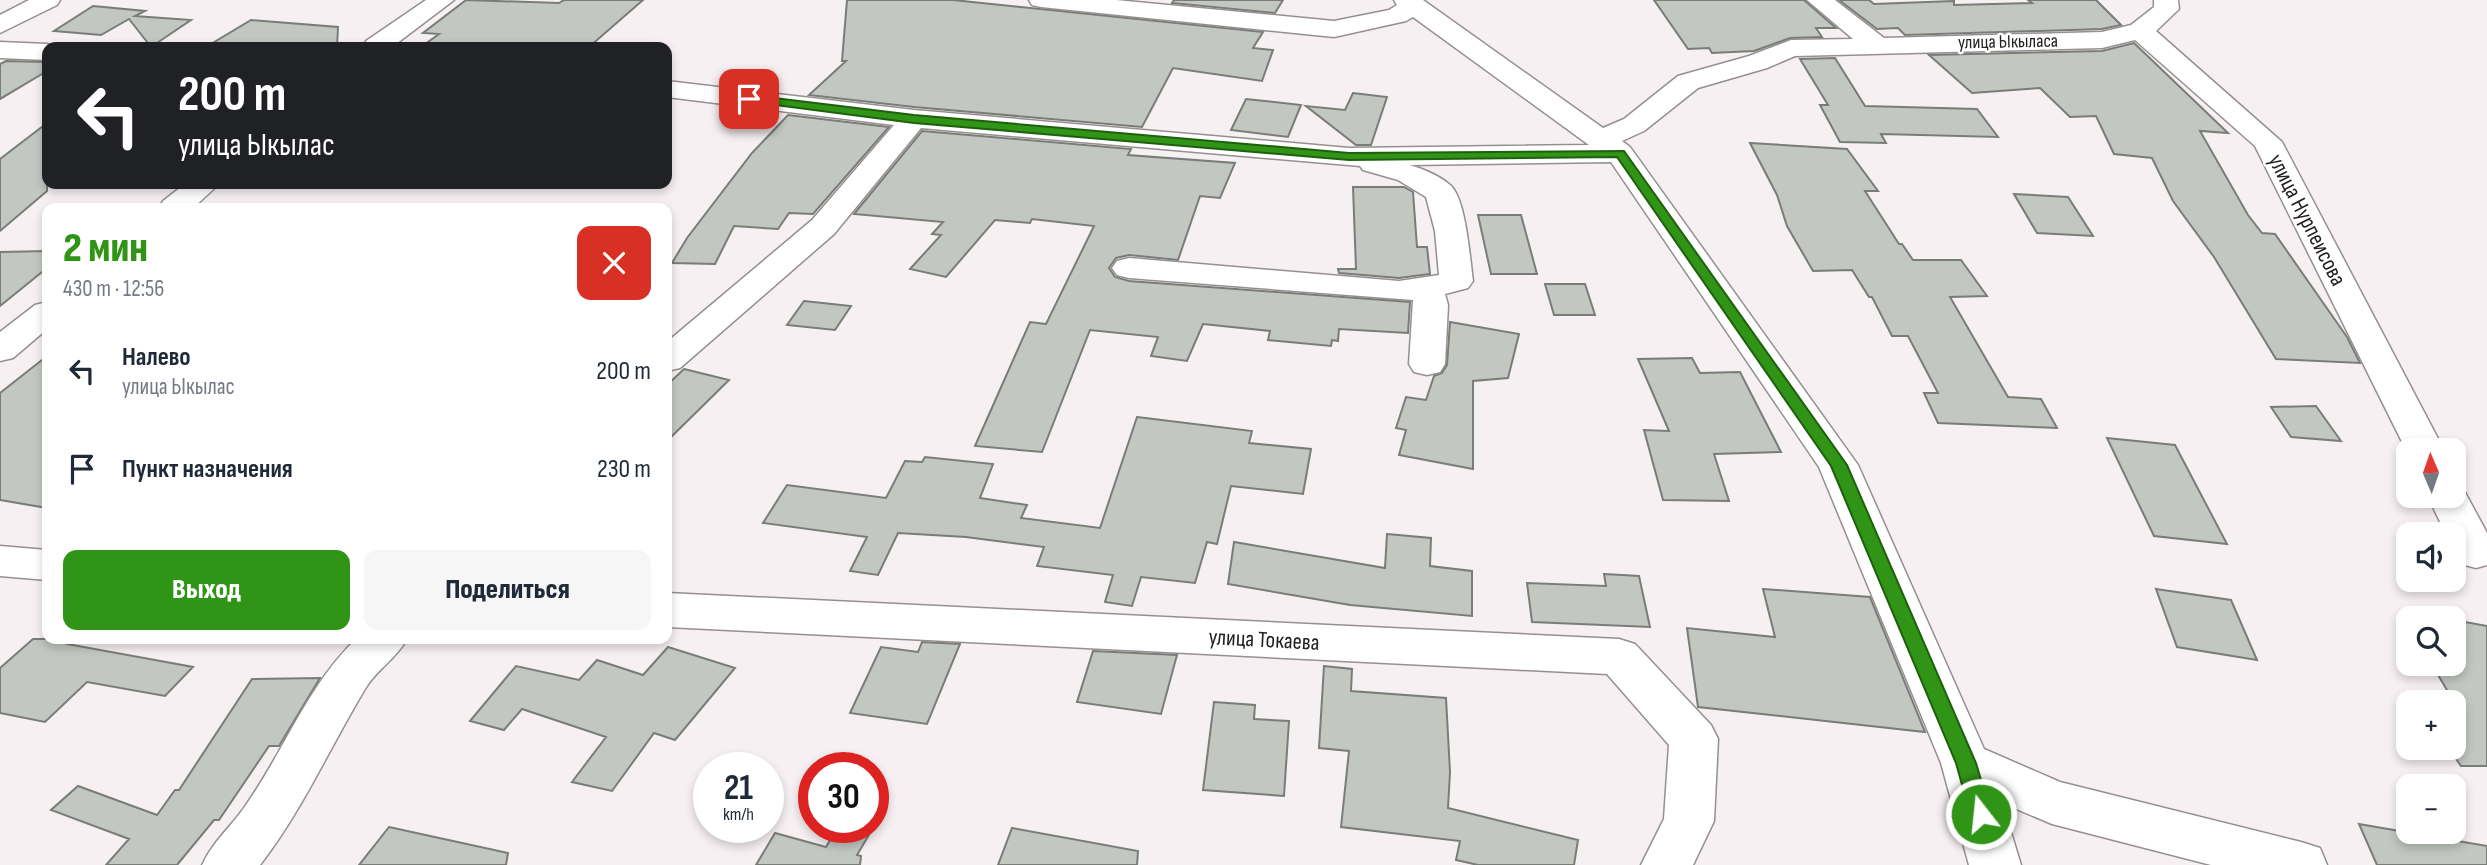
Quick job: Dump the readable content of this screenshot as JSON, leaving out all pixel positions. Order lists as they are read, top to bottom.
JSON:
{
  "streets": {
    "street": ["улица Ыкыласа", "улица Нурпеисова", "улица Токаева"]
  },
  "crossings": [
    ["улица Ыкыласа", "улица Нурпеисова"]
  ],
  "north": "top",
  "page": {
    "turn": ["200 m", "улица Ыкылас"],
    "heading": ["2 мин", "430 m · 12:56"],
    "list": [
      {
        "name": "Налево",
        "note": "улица Ыкылас",
        "value": "200 m"
      },
      {
        "name": "Пункт назначения",
        "value": "230 m"
      }
    ],
    "map_buttons": ["+", "−"],
    "buttons": ["Выход", "Поделиться"],
    "speed": "21 km/h",
    "limit": "30"
  }
}
